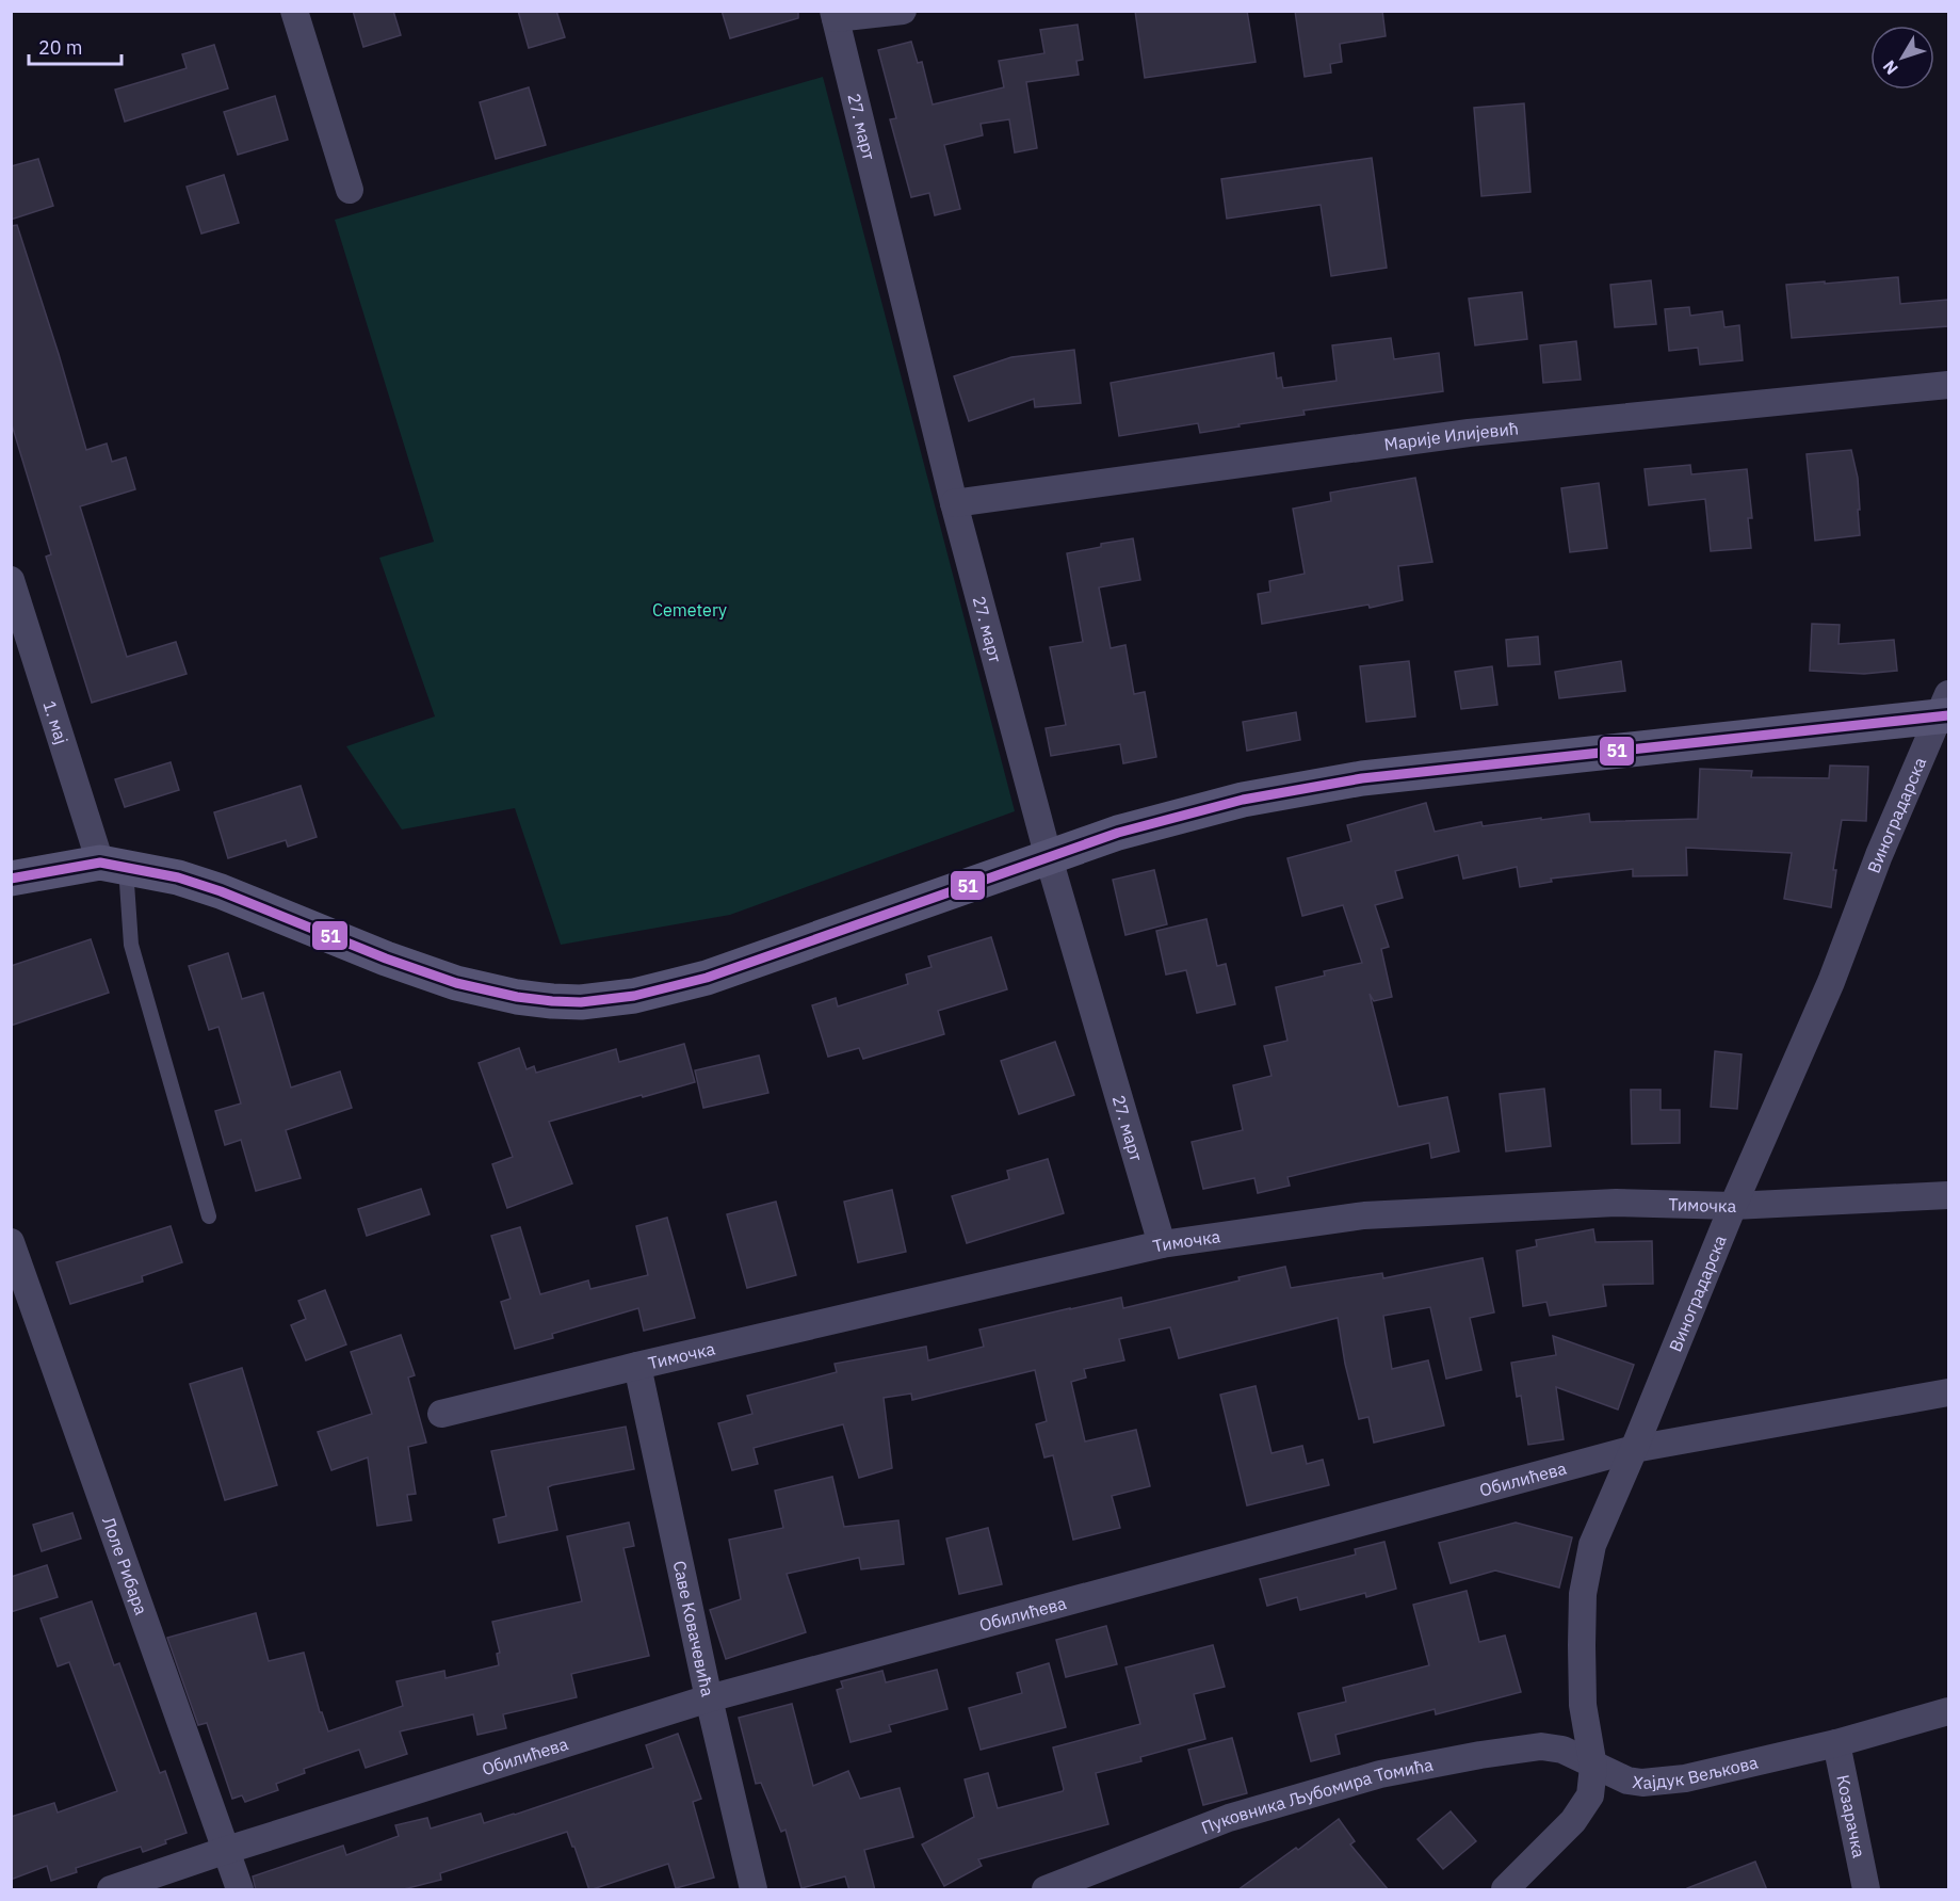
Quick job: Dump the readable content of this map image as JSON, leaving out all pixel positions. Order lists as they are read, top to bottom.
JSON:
{
  "streets": {
    "street": [
      "27. март",
      "Марије Илијевић",
      "1. мај",
      "Виноградарска",
      "Тимочка",
      "Обилићева",
      "Лоле Рибара",
      "Саве Ковачевића",
      "Хајдук Вељкова",
      "Пуковника Љубомира Томића",
      "Козарачка"
    ]
  },
  "crossings": [
    ["27. март", "Марије Илијевић"],
    ["27. март", "Тимочка"],
    ["Виноградарска", "Тимочка"],
    ["Виноградарска", "Обилићева"],
    ["Виноградарска", "Хајдук Вељкова"],
    ["Виноградарска", "Пуковника Љубомира Томића"],
    ["Тимочка", "Саве Ковачевића"],
    ["Обилићева", "Лоле Рибара"],
    ["Обилићева", "Саве Ковачевића"],
    ["Хајдук Вељкова", "Пуковника Љубомира Томића"],
    ["Хајдук Вељкова", "Козарачка"]
  ],
  "parks": ["Cemetery"],
  "lines": ["transit line 51"],
  "scale_bar": "20 m",
  "north": "bottom left"
}
